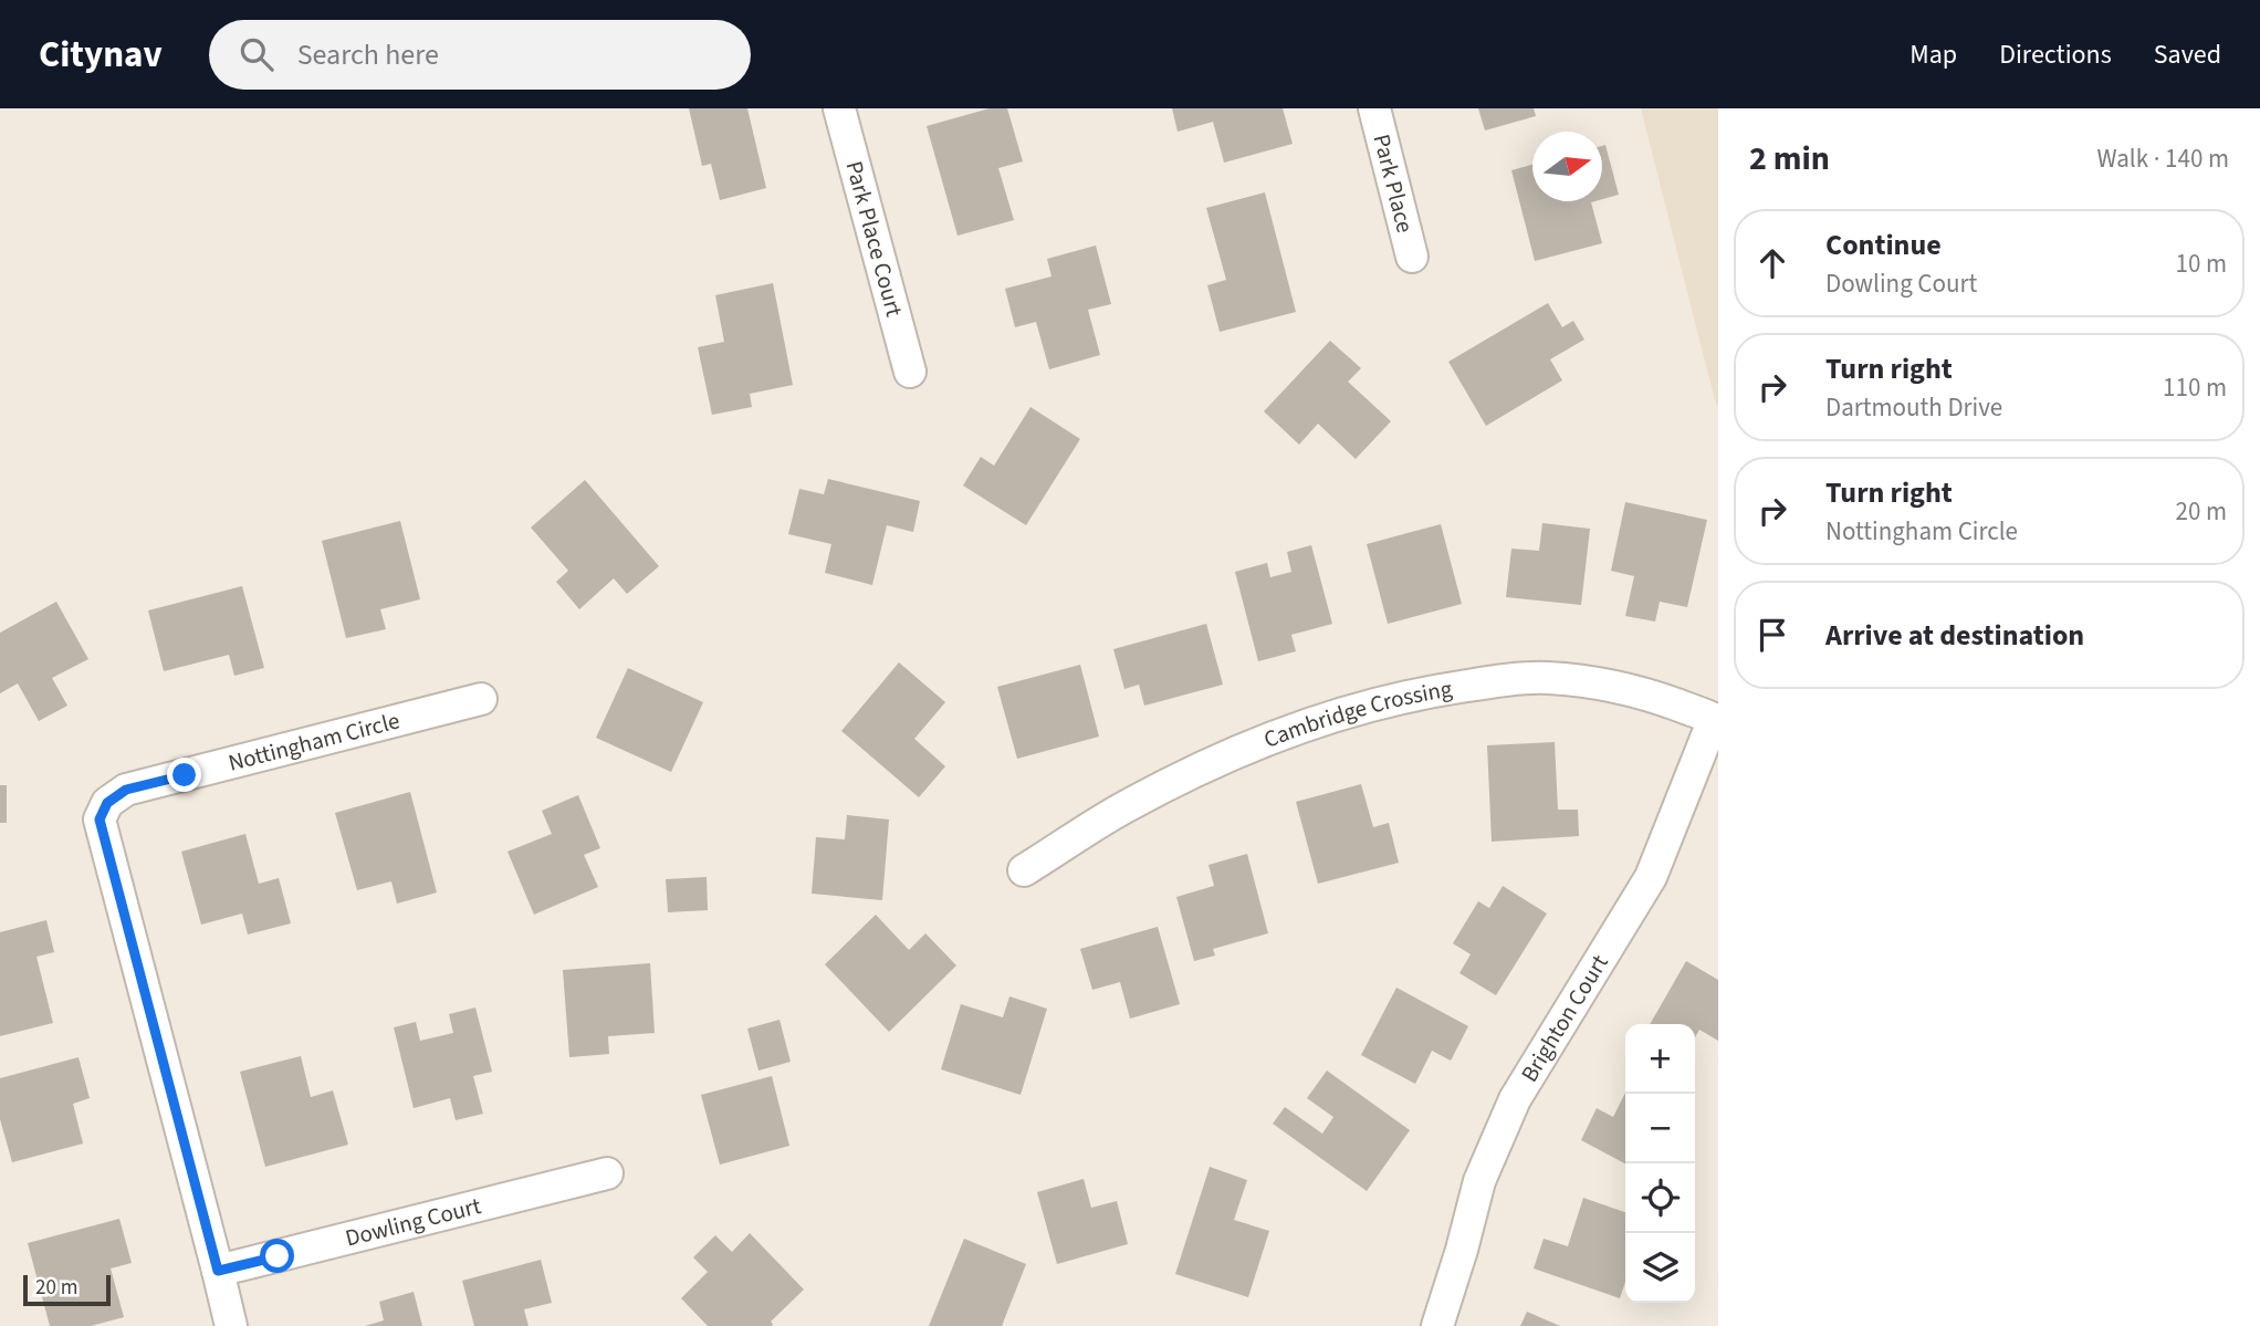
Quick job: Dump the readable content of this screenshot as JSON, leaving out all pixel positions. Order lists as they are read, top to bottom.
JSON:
{
  "streets": {
    "street": [
      "Park Place",
      "Park Place Court",
      "Cambridge Crossing",
      "Nottingham Circle",
      "Brighton Court",
      "Dowling Court"
    ]
  },
  "crossings": [
    ["Cambridge Crossing", "Brighton Court"],
    ["Nottingham Circle", "Dowling Court"]
  ],
  "scale_bar": "20 m",
  "north": "right",
  "page": {
    "header": "Citynav",
    "search": "Search here",
    "nav": ["Map", "Directions", "Saved"],
    "heading": ["2 min", "Walk · 140 m"],
    "list": [
      ["Continue", "Dowling Court", "10 m"],
      ["Turn right", "Dartmouth Drive", "110 m"],
      ["Turn right", "Nottingham Circle", "20 m"],
      "Arrive at destination"
    ],
    "map_buttons": ["+", "−"],
    "scale": "20 m"
  }
}
